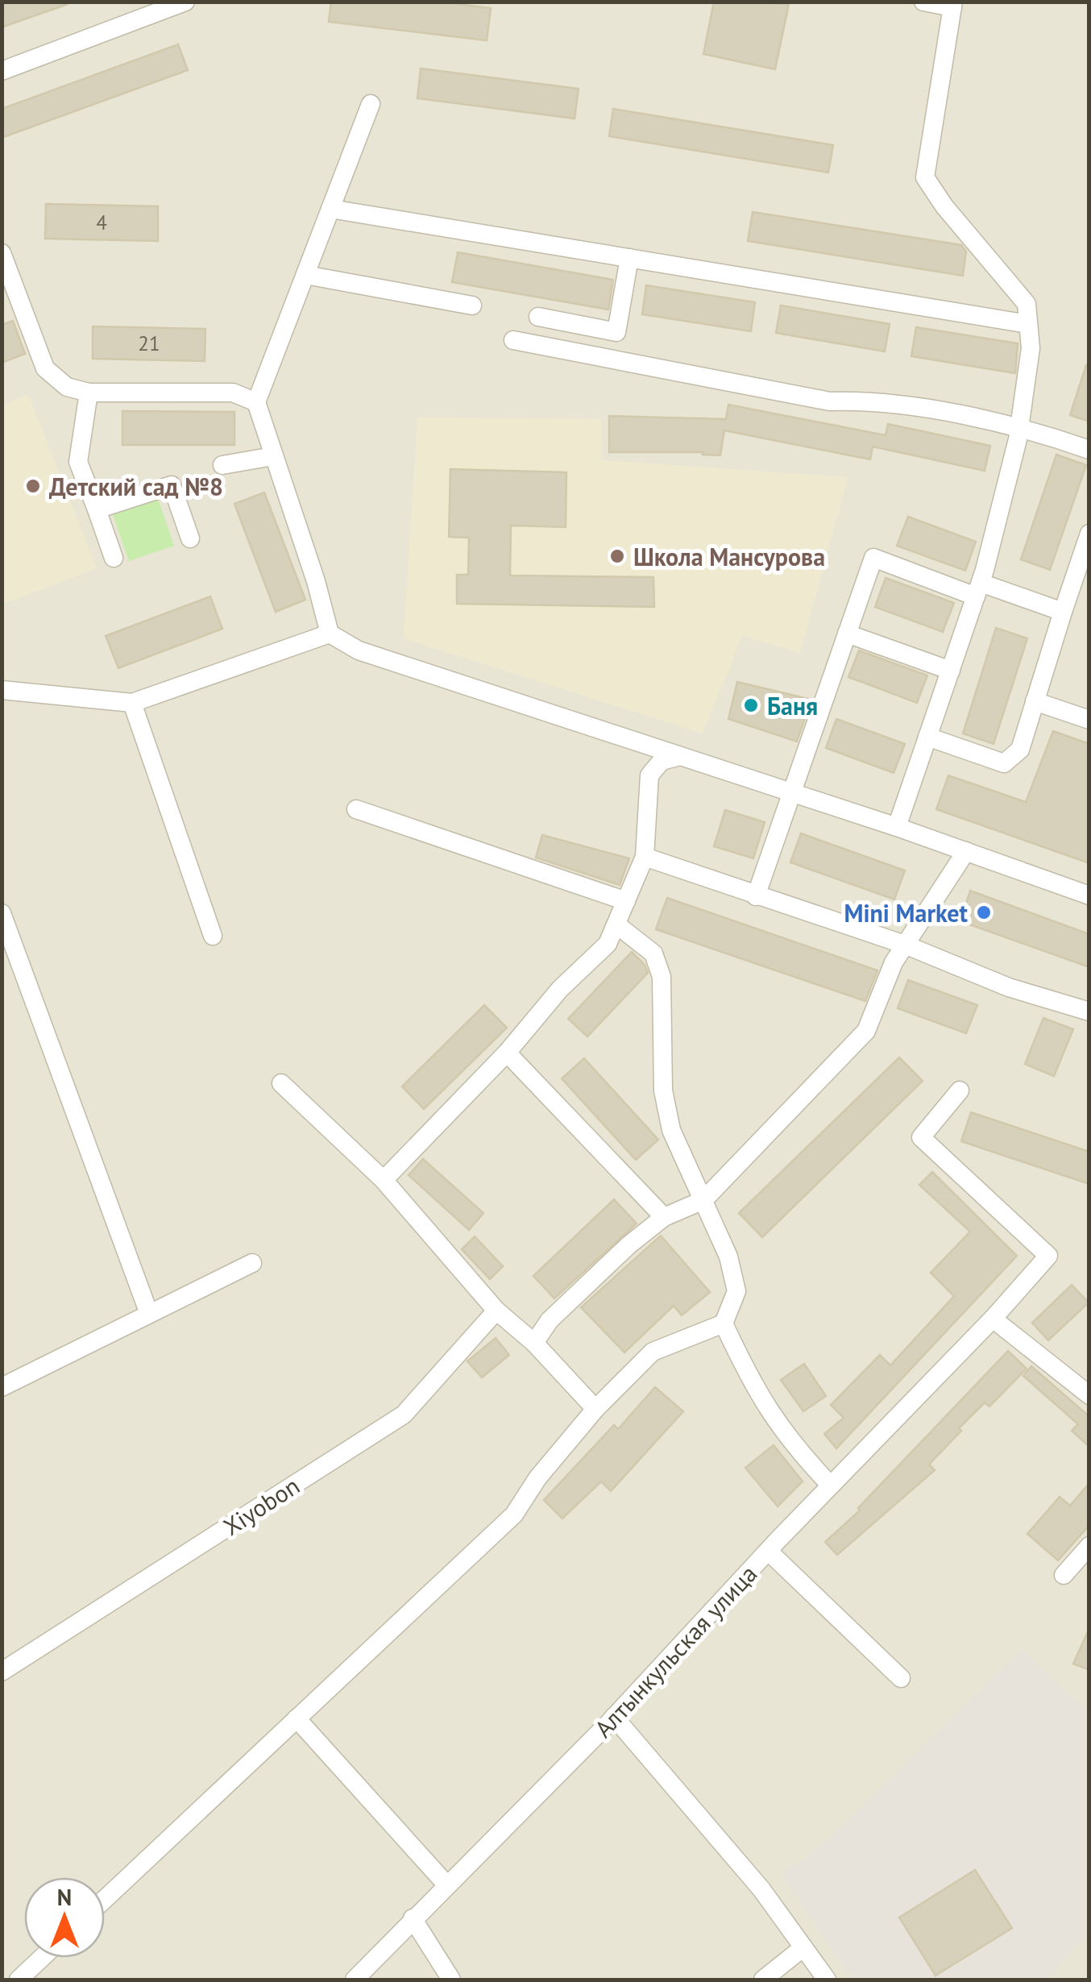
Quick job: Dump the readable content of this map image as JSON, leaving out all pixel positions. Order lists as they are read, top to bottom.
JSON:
{
  "streets": {
    "street": ["Xiyobon", "Алтынкульская улица"]
  },
  "places": [
    "Детский сад №8",
    "Школа Мансурова",
    "Баня",
    "Mini Market"
  ],
  "house_numbers": ["4", "21"],
  "north": "top"
}
